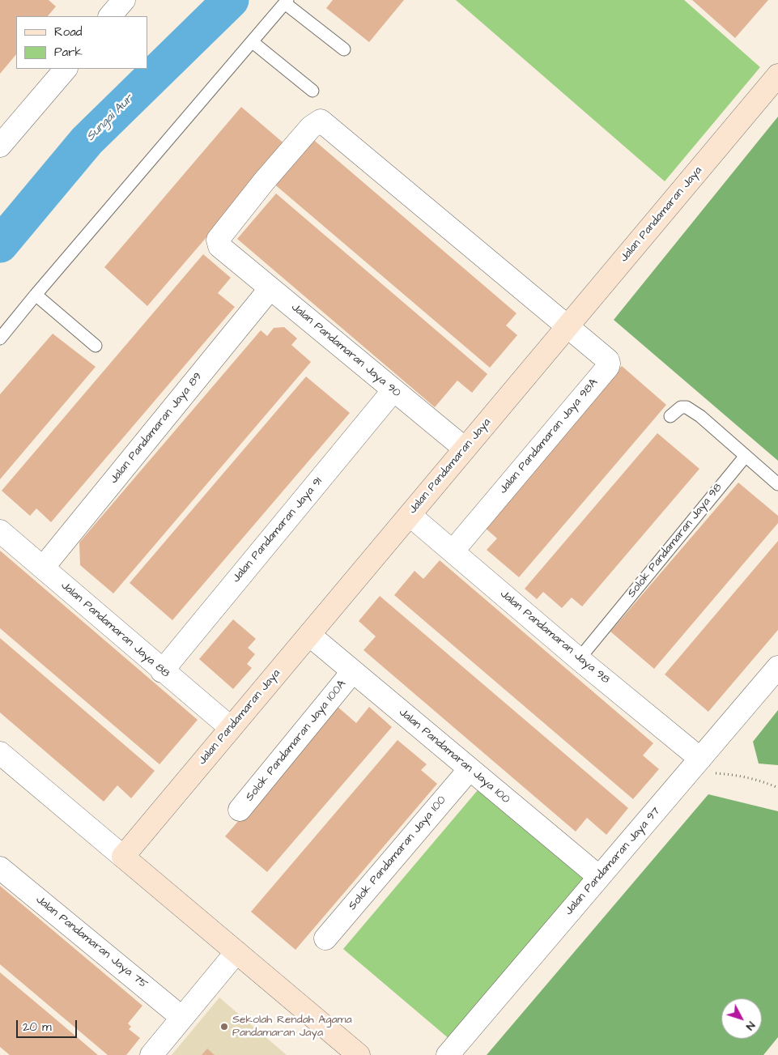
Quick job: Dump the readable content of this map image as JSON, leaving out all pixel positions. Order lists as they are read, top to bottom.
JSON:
{
  "streets": {
    "main road": ["Jalan Pandamaran Jaya"],
    "street": [
      "Jalan Pandamaran Jaya 90",
      "Jalan Pandamaran Jaya 89",
      "Jalan Pandamaran Jaya 98A",
      "Jalan Pandamaran Jaya 91",
      "Jalan Pandamaran Jaya 88",
      "Jalan Pandamaran Jaya 98",
      "Solok Pandamaran Jaya 100A",
      "Jalan Pandamaran Jaya 100",
      "Solok Pandamaran Jaya 100",
      "Jalan Pandamaran Jaya 97",
      "Jalan Pandamaran Jaya 75"
    ],
    "lane": ["Solok Pandamaran Jaya 98"]
  },
  "crossings": [
    ["Jalan Pandamaran Jaya", "Jalan Pandamaran Jaya 90"],
    ["Jalan Pandamaran Jaya", "Jalan Pandamaran Jaya 98A"],
    ["Jalan Pandamaran Jaya", "Jalan Pandamaran Jaya 88"],
    ["Jalan Pandamaran Jaya", "Jalan Pandamaran Jaya 98"],
    ["Jalan Pandamaran Jaya", "Jalan Pandamaran Jaya 100"],
    ["Jalan Pandamaran Jaya 90", "Jalan Pandamaran Jaya 89"],
    ["Jalan Pandamaran Jaya 90", "Jalan Pandamaran Jaya 98A"],
    ["Jalan Pandamaran Jaya 90", "Jalan Pandamaran Jaya 91"],
    ["Jalan Pandamaran Jaya 89", "Jalan Pandamaran Jaya 88"],
    ["Jalan Pandamaran Jaya 98A", "Jalan Pandamaran Jaya 98"],
    ["Jalan Pandamaran Jaya 91", "Jalan Pandamaran Jaya 88"],
    ["Solok Pandamaran Jaya 98", "Jalan Pandamaran Jaya 98"],
    ["Jalan Pandamaran Jaya 98", "Jalan Pandamaran Jaya 97"],
    ["Solok Pandamaran Jaya 100A", "Jalan Pandamaran Jaya 100"],
    ["Jalan Pandamaran Jaya 100", "Solok Pandamaran Jaya 100"],
    ["Jalan Pandamaran Jaya 100", "Jalan Pandamaran Jaya 97"]
  ],
  "water": ["Sungai Aur"],
  "places": ["Sekolah Rendah Agama Pandamaran Jaya"],
  "legend": ["Road", "Park"],
  "scale_bar": "20 m",
  "north": "bottom right"
}
